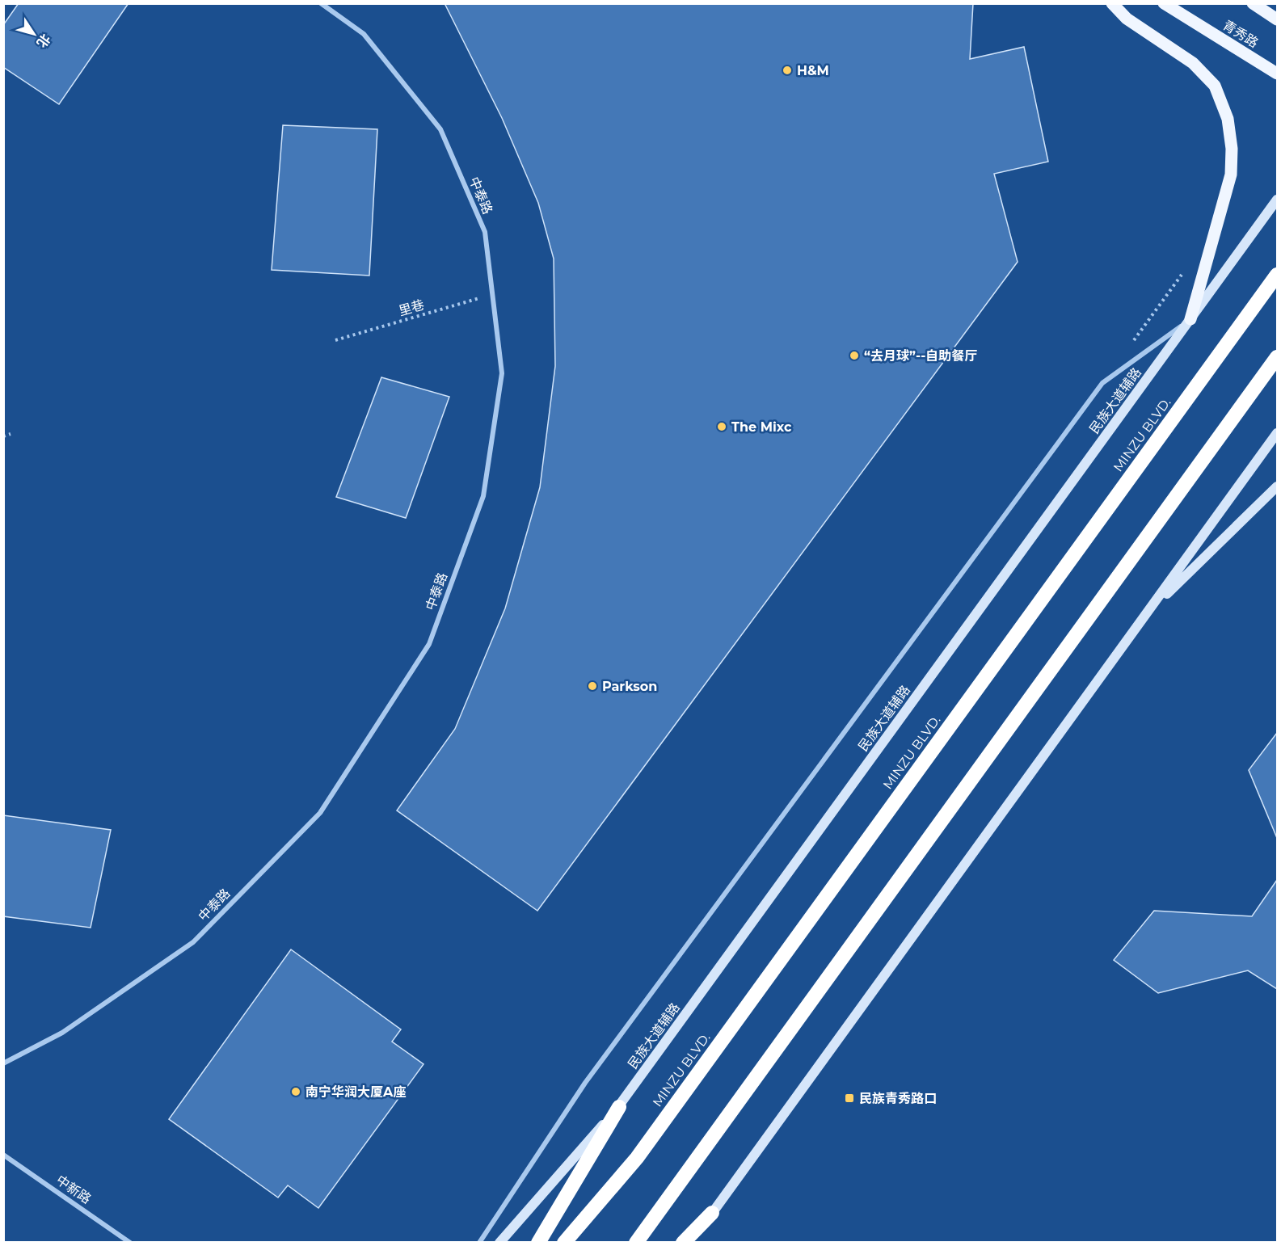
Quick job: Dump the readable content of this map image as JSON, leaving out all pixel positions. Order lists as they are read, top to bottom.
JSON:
{
  "streets": {
    "highway": ["MINZU BLVD."],
    "main road": ["青秀路"],
    "street": ["中泰路", "民族大道辅路", "中新路"],
    "path": ["里巷"]
  },
  "crossings": [
    ["中泰路", "里巷"]
  ],
  "places": {
    "other": [
      "H&M",
      "“去月球”--自助餐厅",
      "The Mixc",
      "Parkson",
      "南宁华润大厦A座"
    ],
    "transit": ["民族青秀路口"]
  },
  "north": "bottom right"
}
